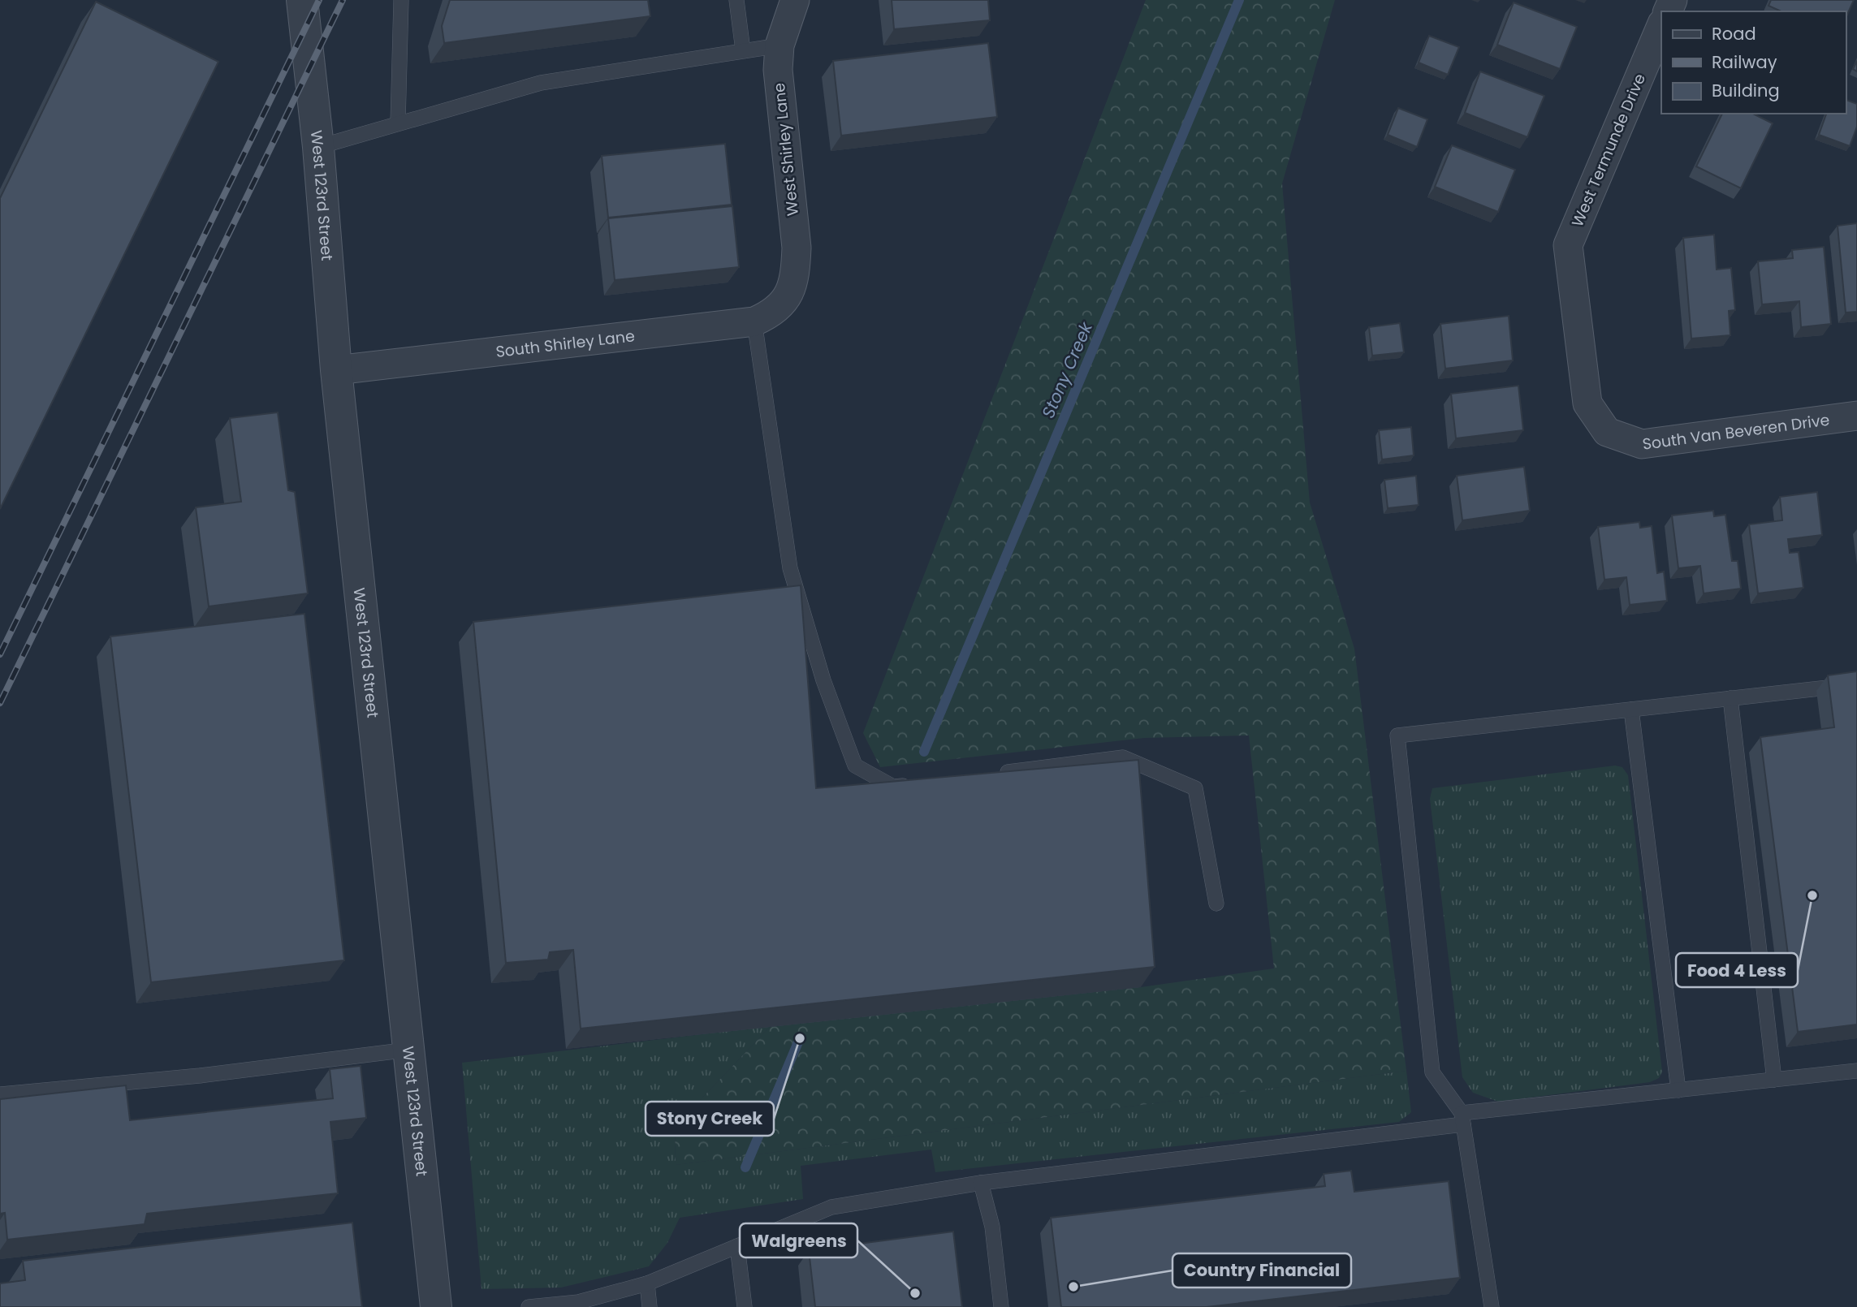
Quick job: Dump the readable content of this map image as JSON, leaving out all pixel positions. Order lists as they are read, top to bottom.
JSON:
{
  "streets": {
    "street": [
      "West Shirley Lane",
      "West Termunde Drive",
      "West 123rd Street",
      "South Shirley Lane",
      "South Van Beveren Drive"
    ]
  },
  "crossings": [
    ["West Shirley Lane", "South Shirley Lane"],
    ["West Termunde Drive", "South Van Beveren Drive"],
    ["West 123rd Street", "South Shirley Lane"]
  ],
  "water": ["Stony Creek"],
  "places": [
    "Food 4 Less",
    "Stony Creek",
    "Country Financial",
    "Walgreens"
  ],
  "legend": ["Road", "Railway", "Building"]
}
